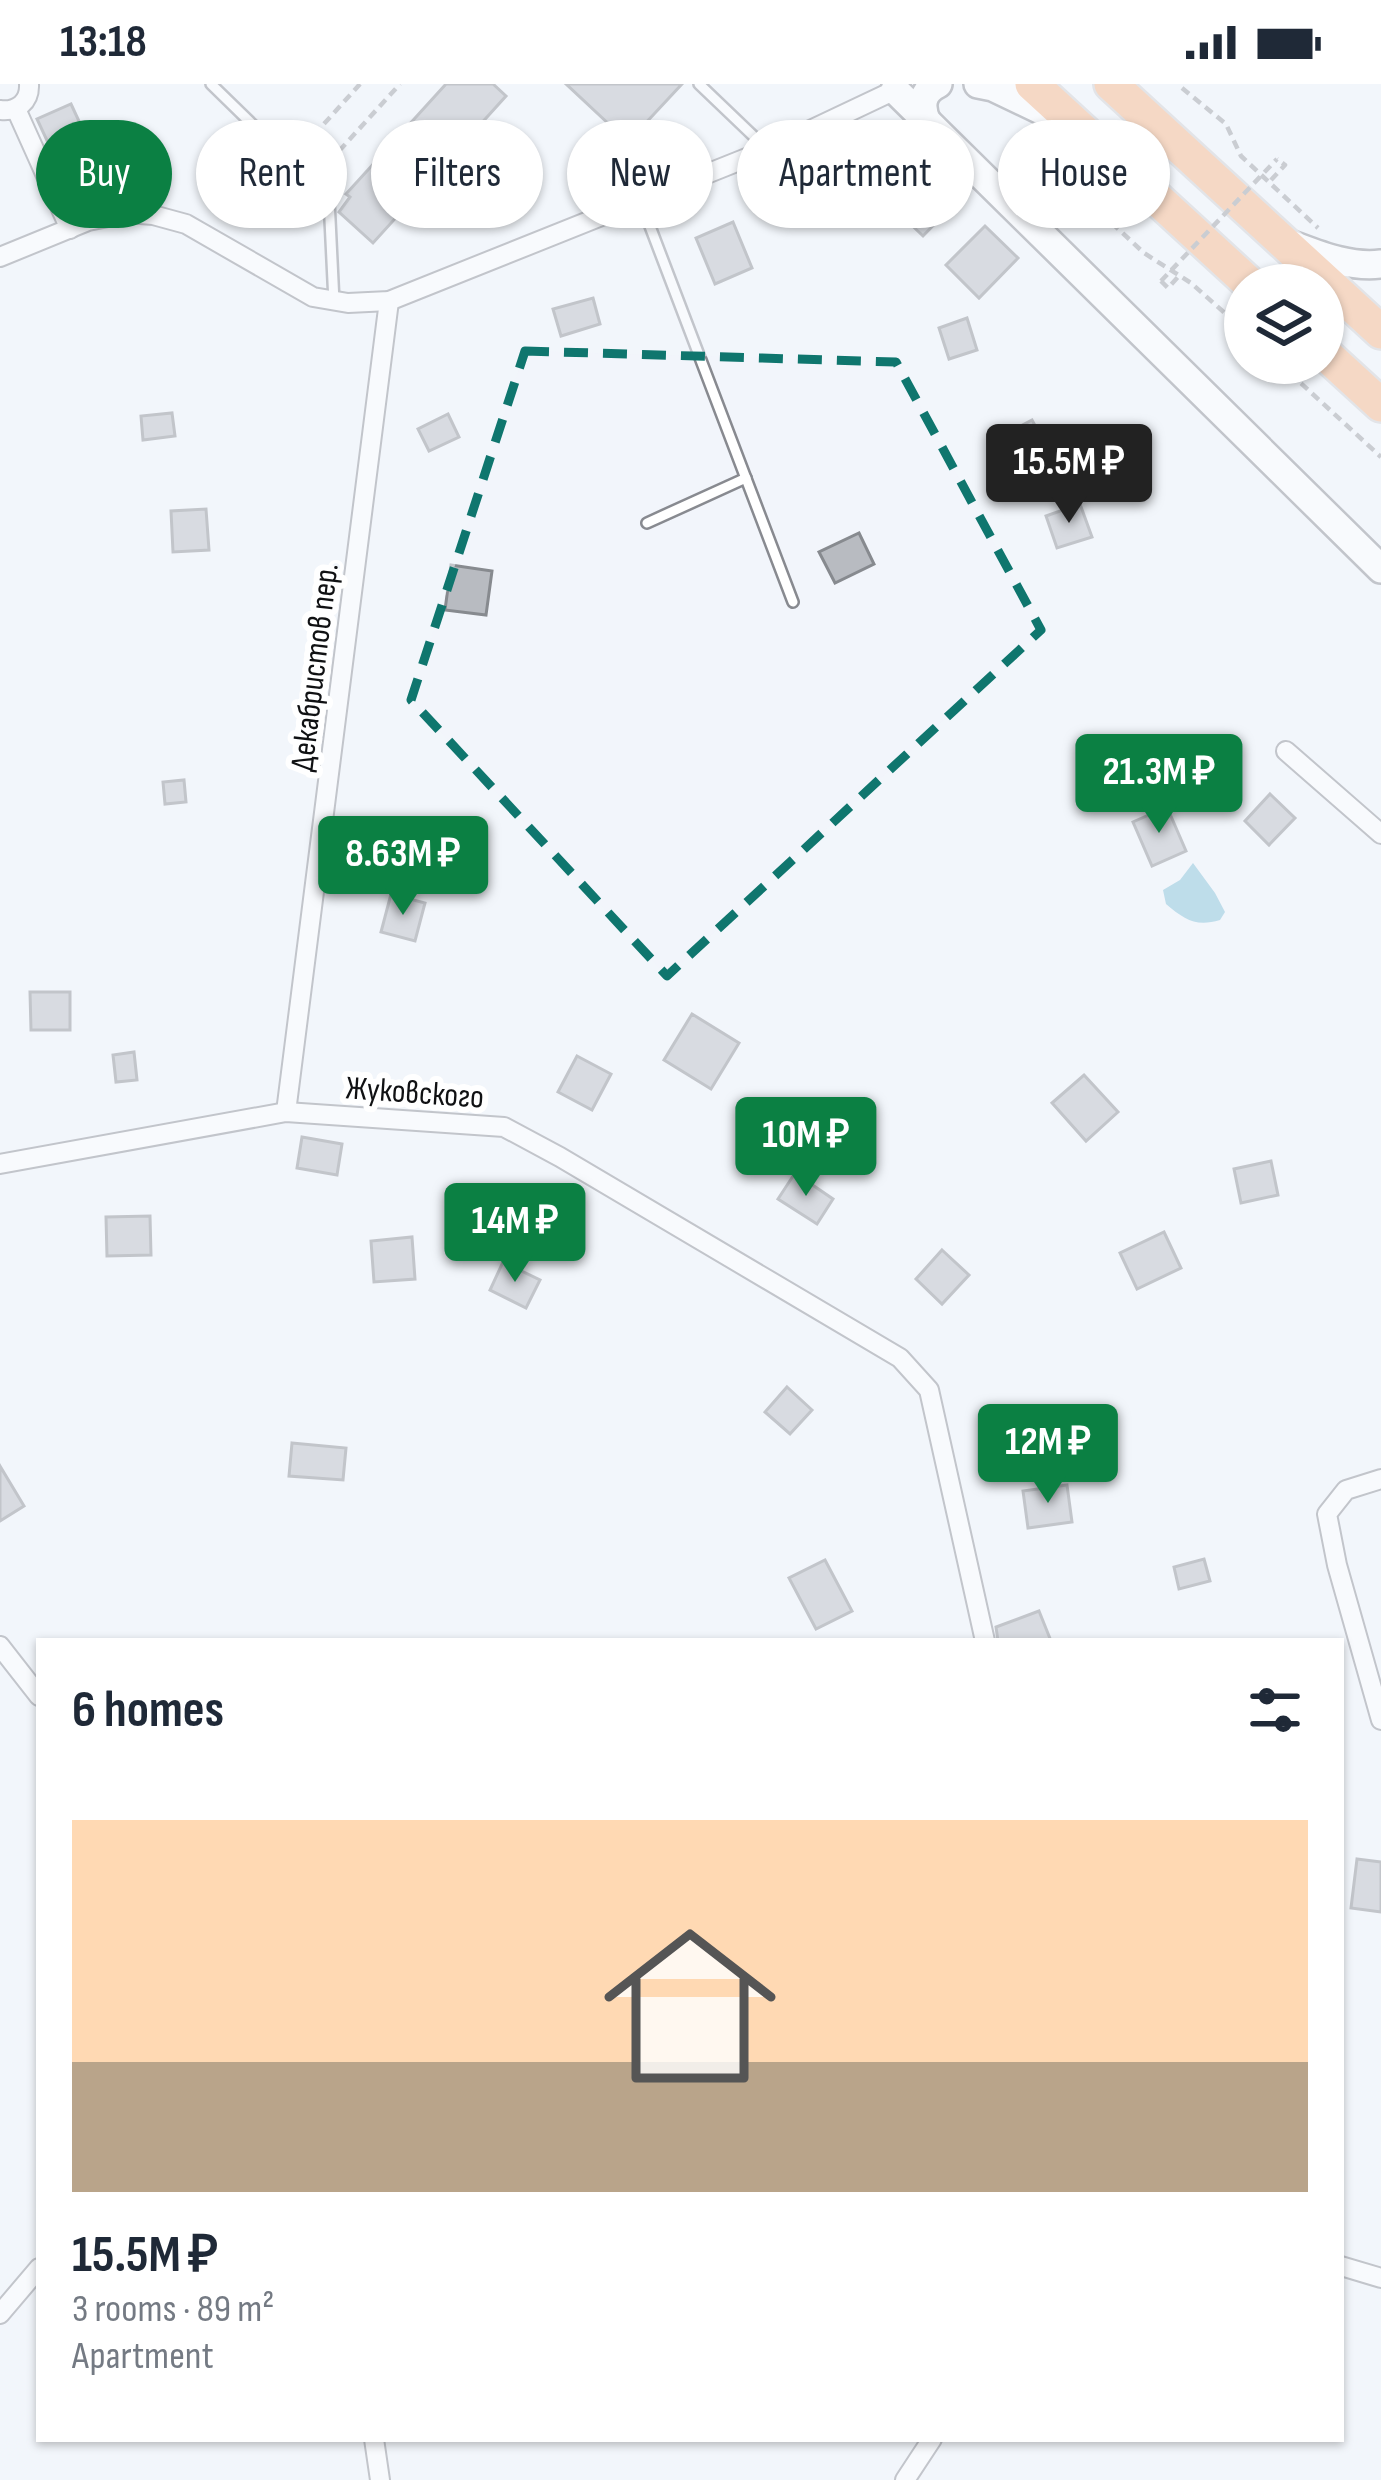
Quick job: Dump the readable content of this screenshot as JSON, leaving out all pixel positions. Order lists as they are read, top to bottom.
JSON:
{
  "streets": {
    "street": ["Декабристов пер.", "Жуковского"]
  },
  "crossings": [
    ["Декабристов пер.", "Жуковского"]
  ],
  "page": {
    "status": "13:18",
    "chip": [
      "Buy",
      "Rent",
      "Filters",
      "New",
      "Apartment",
      "House"
    ],
    "price": [
      "15.5M ₽",
      "21.3M ₽",
      "8.63M ₽",
      "10M ₽",
      "14M ₽",
      "12M ₽"
    ],
    "heading": "6 homes",
    "list": [
      {
        "name": "15.5M ₽",
        "note": "3 rooms · 89 m² · Apartment"
      }
    ]
  }
}
